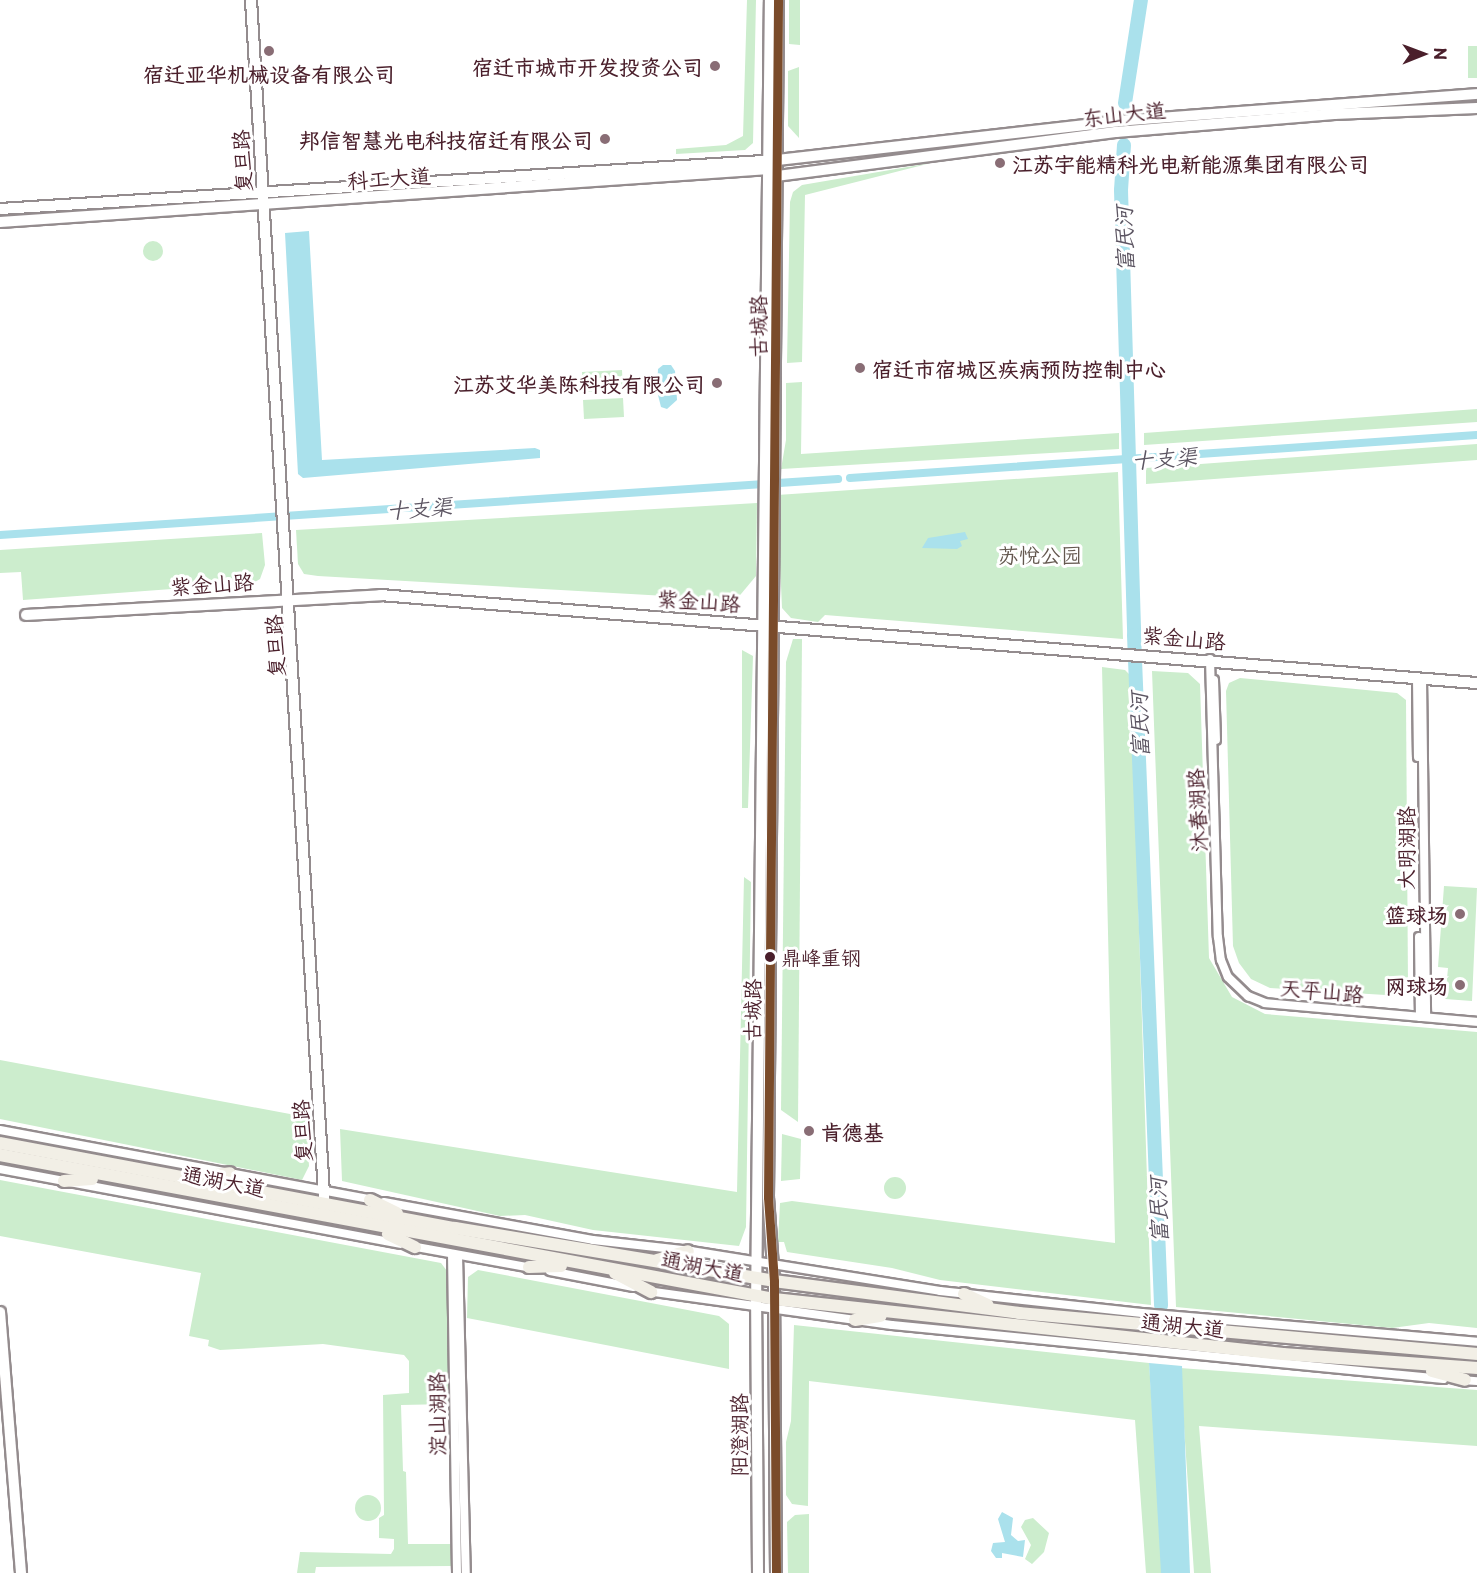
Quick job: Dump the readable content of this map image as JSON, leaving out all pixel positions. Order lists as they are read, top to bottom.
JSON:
{
  "streets": {
    "main road": ["通湖大道"],
    "street": [
      "东山大道",
      "复旦路",
      "科工大道",
      "古城路",
      "紫金山路",
      "沐春湖路",
      "大明湖路",
      "天平山路",
      "淀山湖路",
      "阳澄湖路"
    ]
  },
  "crossings": [
    ["东山大道", "科工大道"],
    ["东山大道", "古城路"],
    ["复旦路", "科工大道"],
    ["复旦路", "紫金山路"],
    ["复旦路", "通湖大道"],
    ["科工大道", "古城路"],
    ["古城路", "紫金山路"],
    ["古城路", "通湖大道"],
    ["古城路", "阳澄湖路"],
    ["紫金山路", "沐春湖路"],
    ["紫金山路", "大明湖路"],
    ["沐春湖路", "天平山路"],
    ["大明湖路", "天平山路"],
    ["通湖大道", "阳澄湖路"]
  ],
  "water": ["富民河", "十支渠"],
  "parks": ["苏悦公园"],
  "places": [
    "宿迁亚华机械设备有限公司",
    "宿迁市城市开发投资公司",
    "邦信智慧光电科技宿迁有限公司",
    "江苏宇能精科光电新能源集团有限公司",
    "宿迁市宿城区疾病预防控制中心",
    "江苏艾华美陈科技有限公司",
    "篮球场",
    "鼎峰重钢",
    "网球场",
    "肯德基"
  ],
  "north": "right"
}
